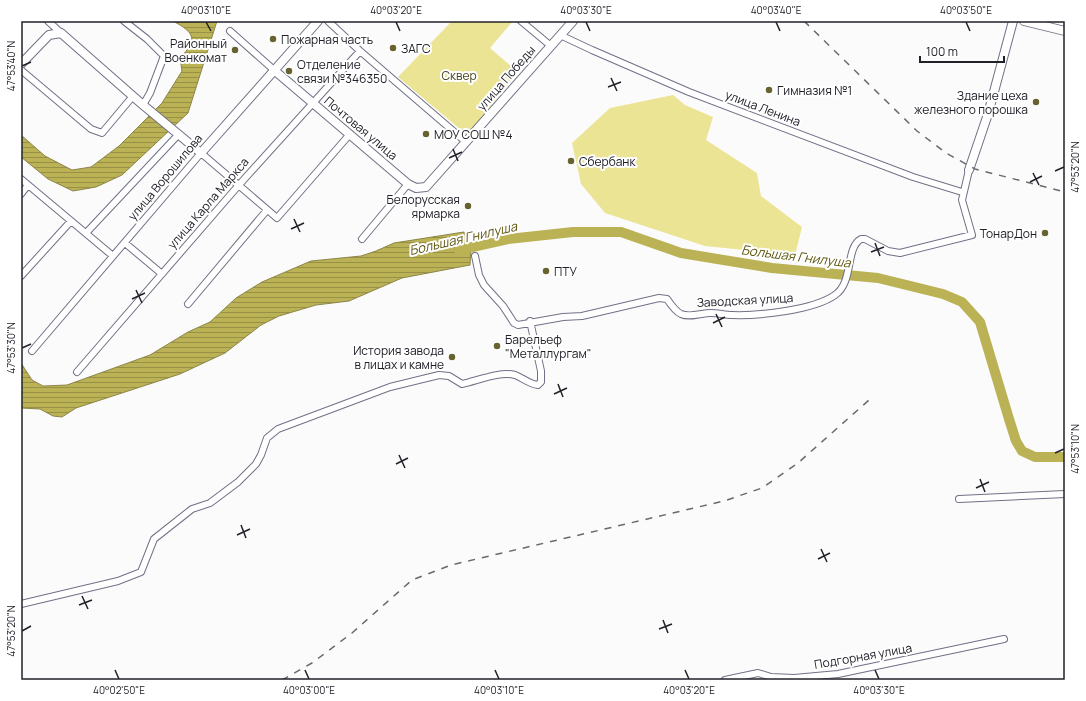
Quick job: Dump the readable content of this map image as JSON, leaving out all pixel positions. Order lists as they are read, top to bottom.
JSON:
{
  "streets": {
    "main road": ["улица Победы", "Почтовая улица", "улица Ворошилова"],
    "street": [
      "улица Ленина",
      "улица Карла Маркса",
      "Заводская улица",
      "Подгорная улица"
    ]
  },
  "crossings": [
    ["улица Победы", "улица Ленина"],
    ["улица Победы", "Почтовая улица"],
    ["улица Ленина", "Заводская улица"],
    ["Почтовая улица", "улица Ворошилова"],
    ["Почтовая улица", "улица Карла Маркса"]
  ],
  "water": ["Большая Гнилуша"],
  "parks": ["Сквер"],
  "places": [
    "Пожарная часть",
    "ЗАГС",
    "Районный Военкомат",
    "Отделение связи №346350",
    "Гимназия №1",
    "Здание цеха железного порошка",
    "МОУ СОШ №4",
    "Сбербанк",
    "Белорусская ярмарка",
    "ТонарДон",
    "ПТУ",
    "Барельеф \"Металлургам\"",
    "История завода в лицах и камне"
  ],
  "scale_bar": "100 m",
  "coordinates": [
    "40°03'10\"E",
    "40°03'20\"E",
    "40°03'30\"E",
    "40°03'40\"E",
    "40°03'50\"E",
    "47°53'40\"N",
    "47°53'20\"N",
    "47°53'30\"N",
    "47°53'10\"N",
    "40°02'50\"E",
    "40°03'00\"E"
  ]
}
